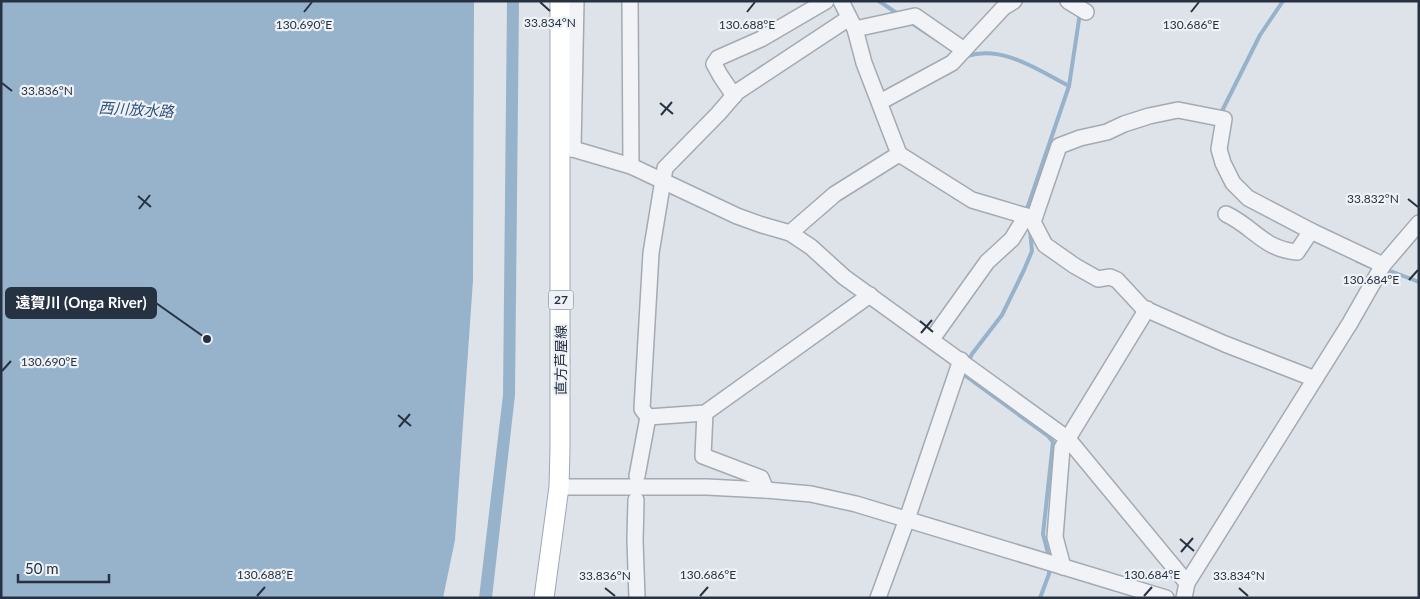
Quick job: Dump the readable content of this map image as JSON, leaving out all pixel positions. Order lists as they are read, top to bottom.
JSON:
{
  "streets": {
    "main road": ["27", "直方芦屋線"]
  },
  "water": ["西川放水路"],
  "places": ["遠賀川 (Onga River)"],
  "scale_bar": "50 m",
  "coordinates": [
    "33.834°N",
    "130.690°E",
    "130.688°E",
    "130.686°E",
    "33.836°N",
    "33.832°N",
    "130.684°E"
  ]
}
